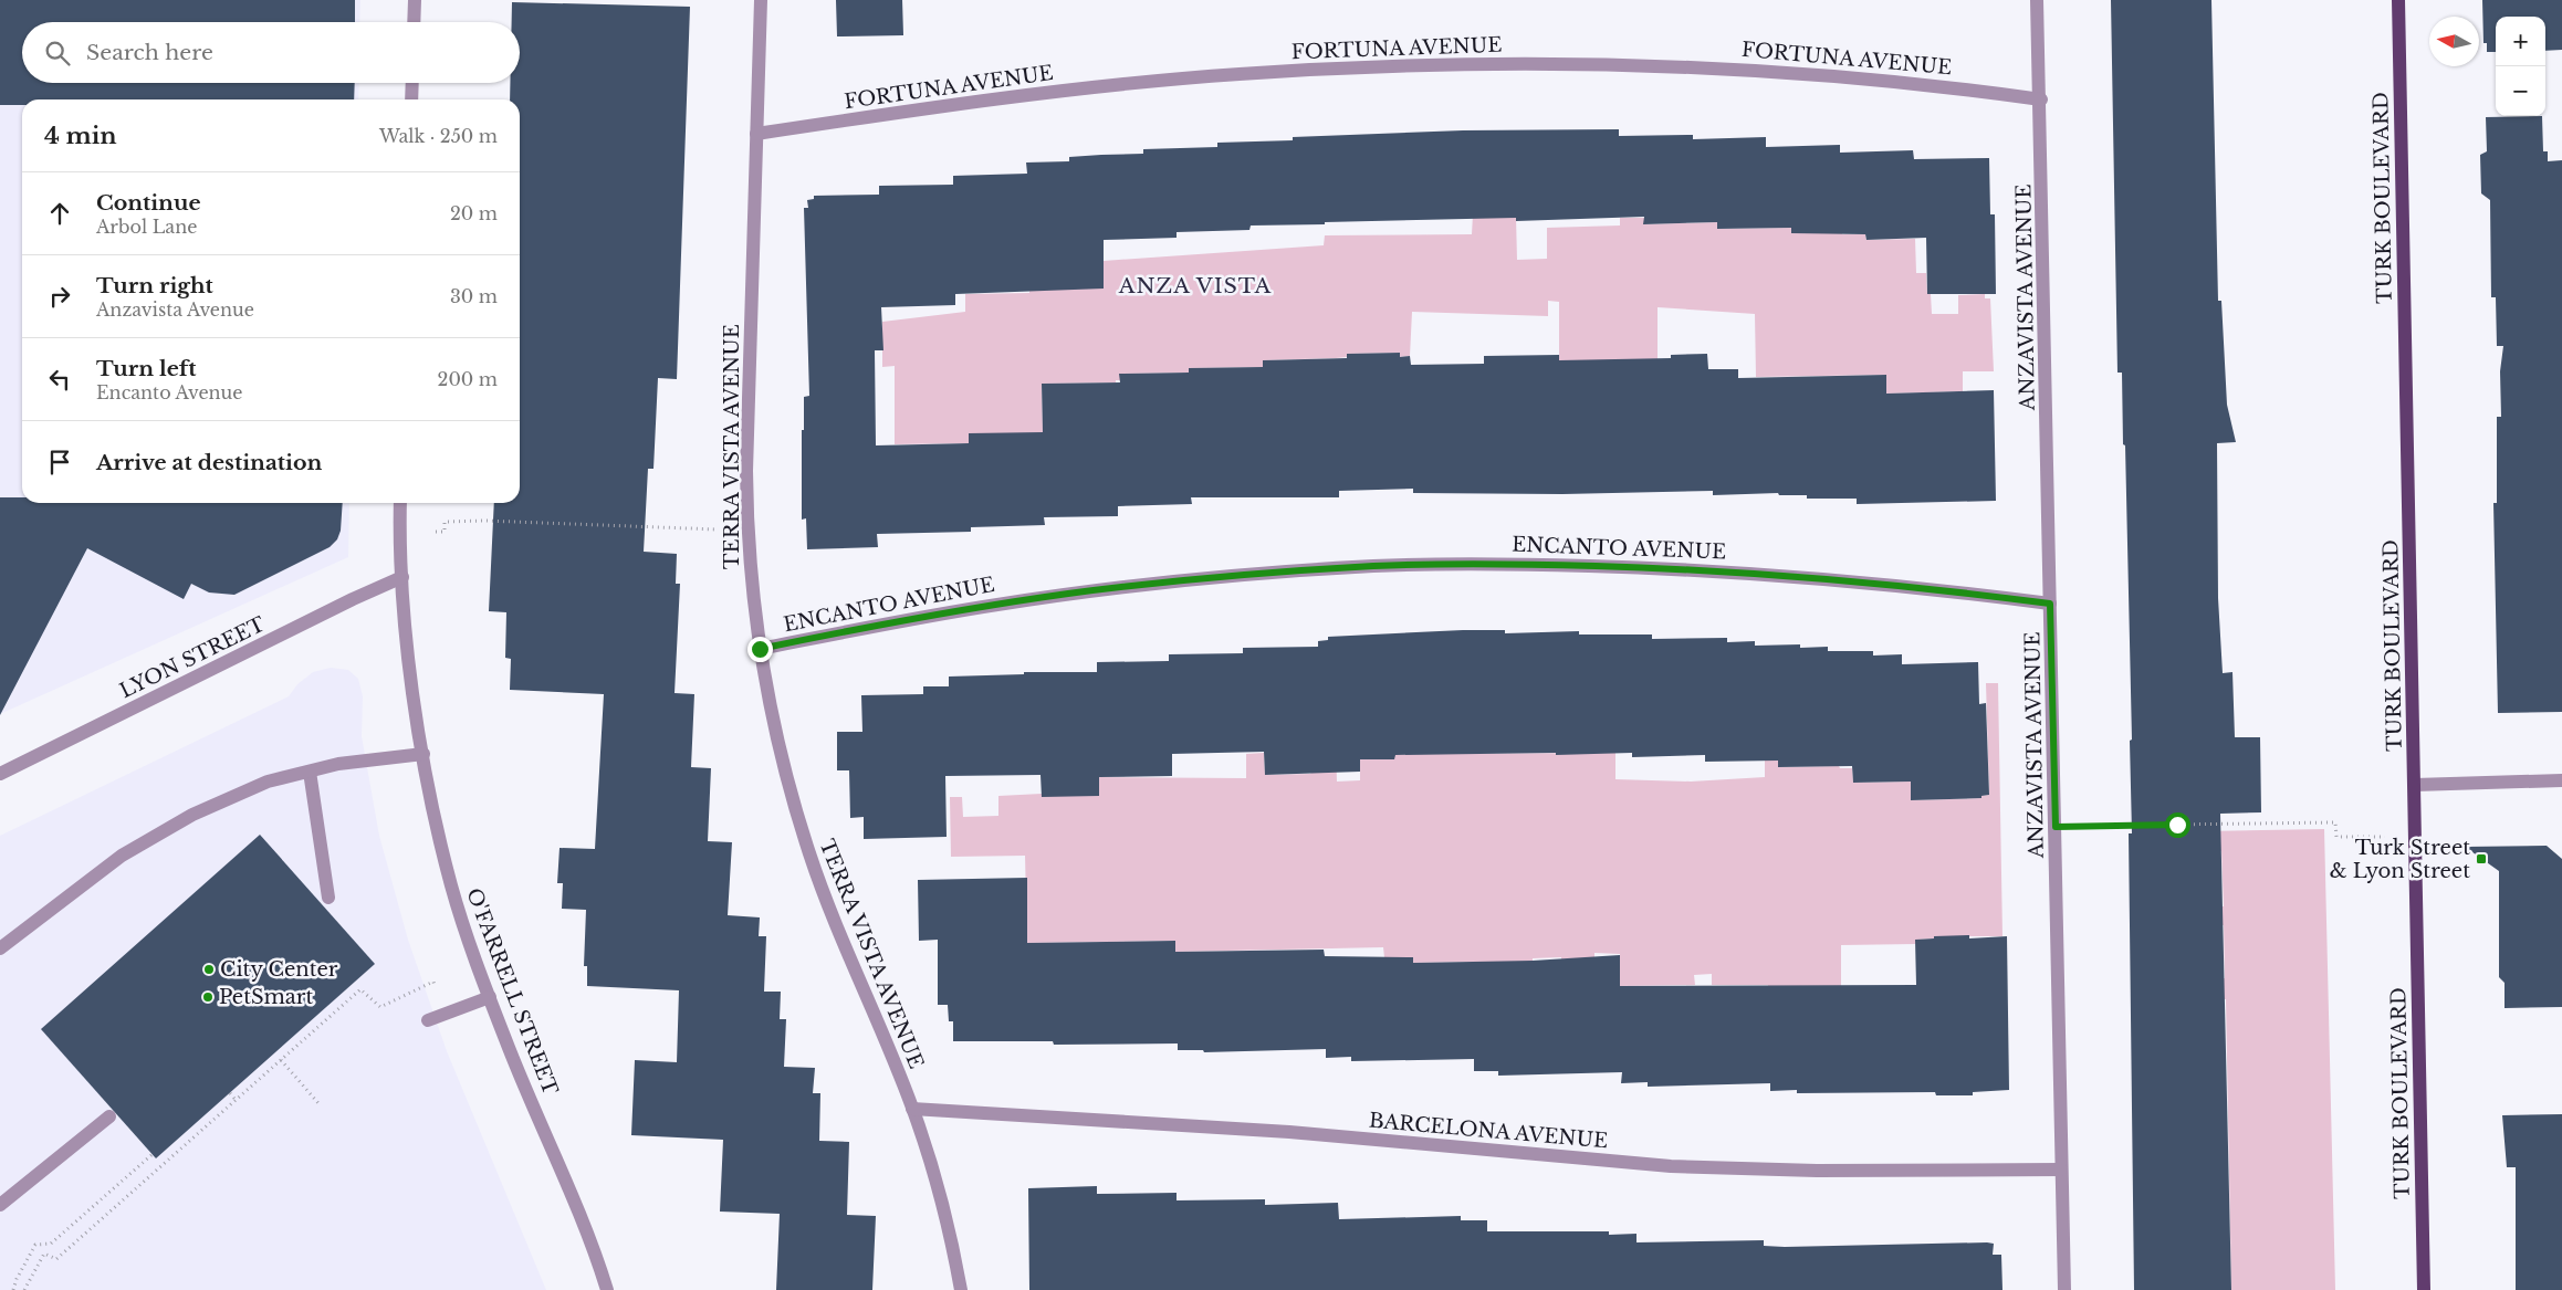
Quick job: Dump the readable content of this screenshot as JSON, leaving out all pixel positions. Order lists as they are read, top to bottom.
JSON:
{
  "streets": {
    "main road": ["TURK BOULEVARD"],
    "street": [
      "FORTUNA AVENUE",
      "ANZAVISTA AVENUE",
      "TERRA VISTA AVENUE",
      "ENCANTO AVENUE",
      "LYON STREET",
      "O'FARRELL STREET",
      "BARCELONA AVENUE"
    ]
  },
  "crossings": [
    ["FORTUNA AVENUE", "ANZAVISTA AVENUE"],
    ["FORTUNA AVENUE", "TERRA VISTA AVENUE"],
    ["ANZAVISTA AVENUE", "ENCANTO AVENUE"],
    ["ANZAVISTA AVENUE", "BARCELONA AVENUE"],
    ["TERRA VISTA AVENUE", "ENCANTO AVENUE"],
    ["TERRA VISTA AVENUE", "BARCELONA AVENUE"],
    ["LYON STREET", "O'FARRELL STREET"]
  ],
  "districts": ["ANZA VISTA"],
  "places": {
    "transit": ["Turk Street & Lyon Street"],
    "other": ["City Center", "PetSmart"]
  },
  "north": "left",
  "page": {
    "map_buttons": ["+", "−"],
    "search": "Search here",
    "heading": ["4 min", "Walk · 250 m"],
    "list": [
      ["Continue", "Arbol Lane", "20 m"],
      ["Turn right", "Anzavista Avenue", "30 m"],
      ["Turn left", "Encanto Avenue", "200 m"],
      "Arrive at destination"
    ]
  }
}
